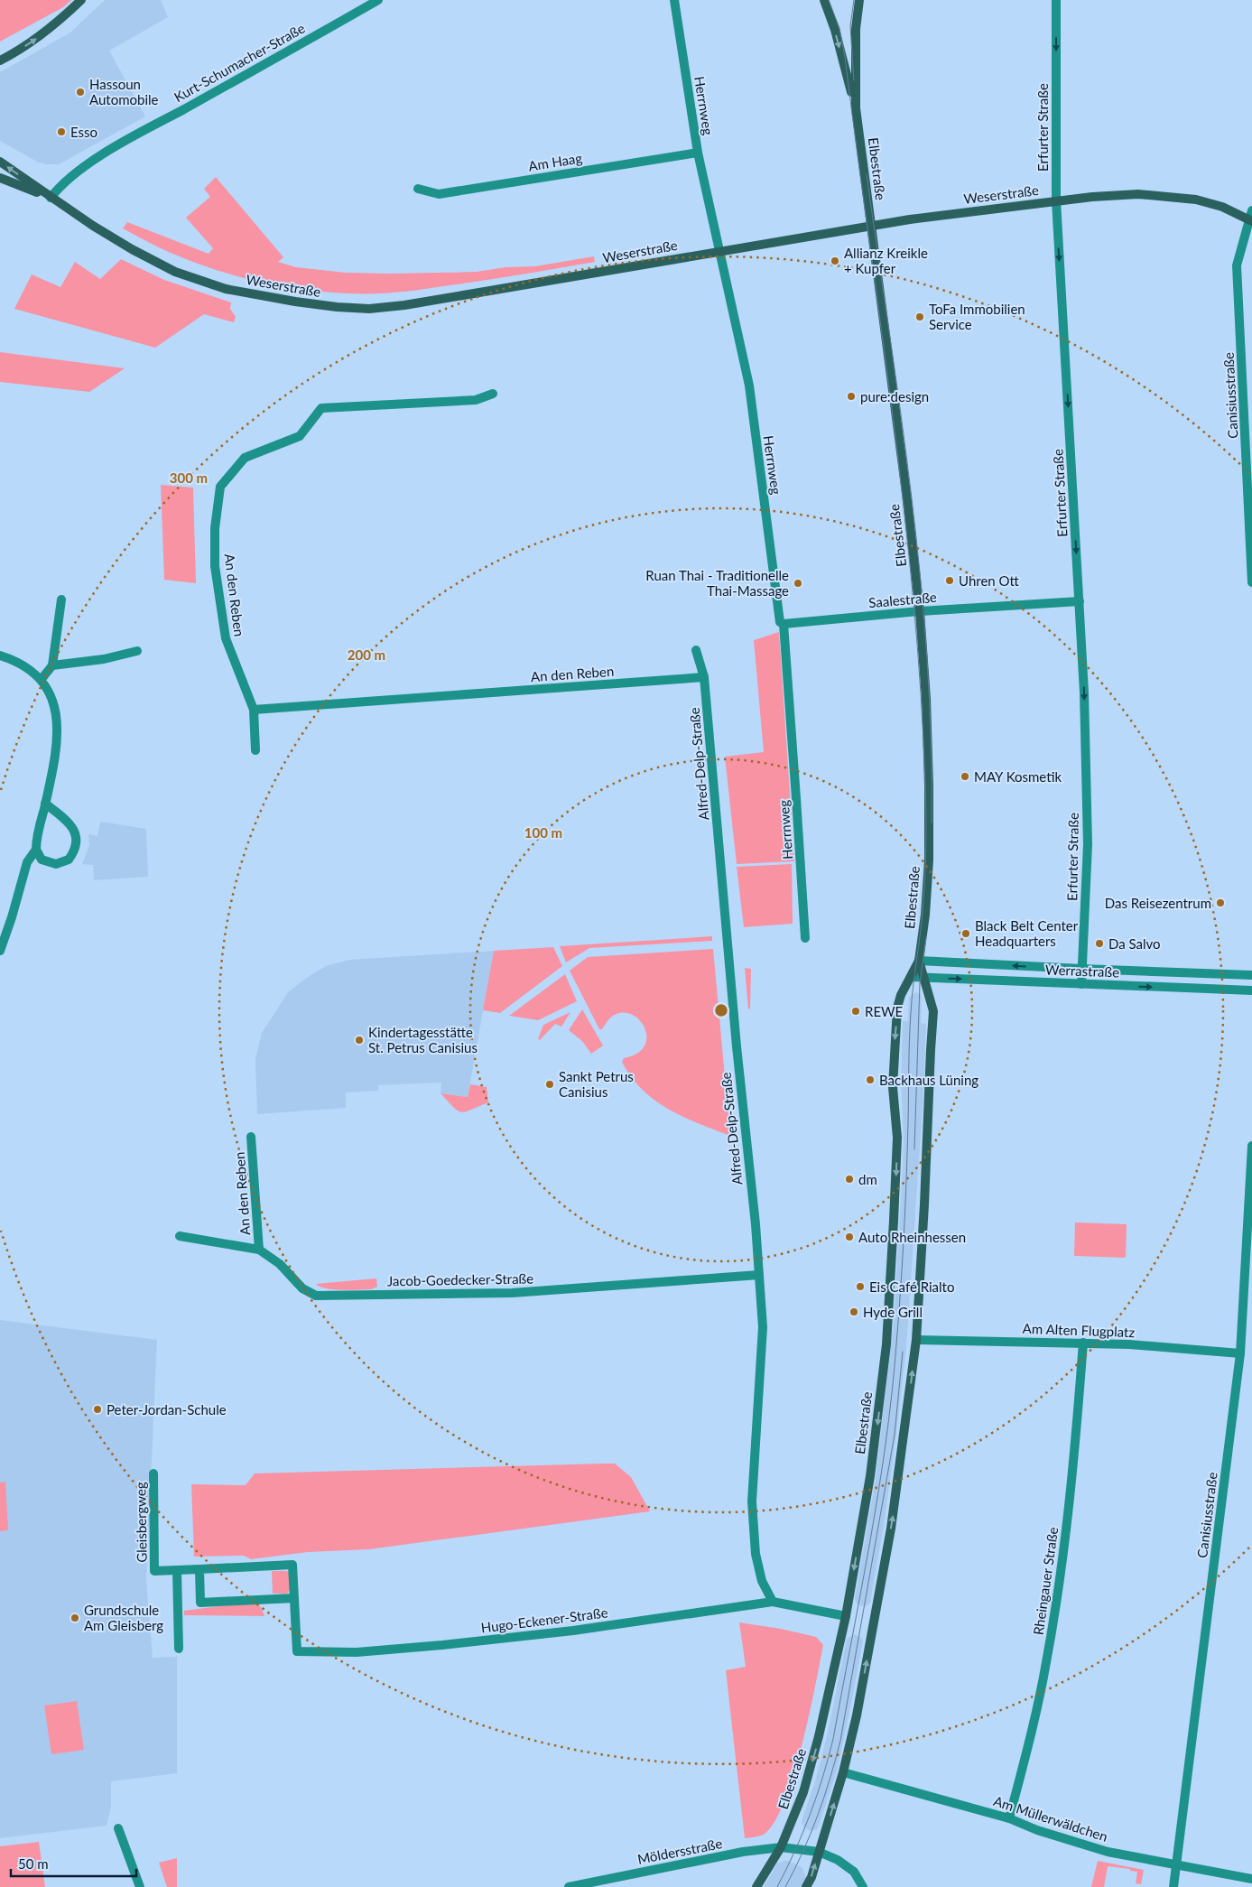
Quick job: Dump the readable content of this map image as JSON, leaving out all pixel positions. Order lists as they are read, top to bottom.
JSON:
{
  "streets": {
    "main road": ["Elbestraße", "Weserstraße"],
    "street": [
      "Kurt-Schumacher-Straße",
      "Herrnweg",
      "Erfurter Straße",
      "Am Haag",
      "Canisiusstraße",
      "An den Reben",
      "Saalestraße",
      "Alfred-Delp-Straße",
      "Werrastraße",
      "Jacob-Goedecker-Straße",
      "Am Alten Flugplatz",
      "Gleisbergweg",
      "Rheingauer Straße",
      "Hugo-Eckener-Straße",
      "Am Müllerwäldchen",
      "Möldersstraße"
    ]
  },
  "crossings": [
    ["Kurt-Schumacher-Straße", "Weserstraße"],
    ["Herrnweg", "Am Haag"],
    ["Herrnweg", "Weserstraße"],
    ["Herrnweg", "Saalestraße"],
    ["Erfurter Straße", "Weserstraße"],
    ["Erfurter Straße", "Saalestraße"],
    ["Erfurter Straße", "Werrastraße"],
    ["Elbestraße", "Weserstraße"],
    ["Elbestraße", "Saalestraße"],
    ["Elbestraße", "Werrastraße"],
    ["Elbestraße", "Am Alten Flugplatz"],
    ["Elbestraße", "Hugo-Eckener-Straße"],
    ["Elbestraße", "Am Müllerwäldchen"],
    ["Elbestraße", "Möldersstraße"],
    ["Weserstraße", "Canisiusstraße"],
    ["Canisiusstraße", "Am Alten Flugplatz"],
    ["Canisiusstraße", "Am Müllerwäldchen"],
    ["An den Reben", "Alfred-Delp-Straße"],
    ["An den Reben", "Jacob-Goedecker-Straße"],
    ["Alfred-Delp-Straße", "Jacob-Goedecker-Straße"],
    ["Alfred-Delp-Straße", "Hugo-Eckener-Straße"],
    ["Am Alten Flugplatz", "Rheingauer Straße"],
    ["Gleisbergweg", "Hugo-Eckener-Straße"],
    ["Rheingauer Straße", "Am Müllerwäldchen"]
  ],
  "one_way": ["Erfurter Straße"],
  "places": [
    "Hassoun Automobile",
    "Esso",
    "Allianz Kreikle + Kupfer",
    "ToFa Immobilien Service",
    "pure:design",
    "Uhren Ott",
    "Ruan Thai - Traditionelle Thai-Massage",
    "MAY Kosmetik",
    "Das Reisezentrum",
    "Black Belt Center Headquarters",
    "Da Salvo",
    "REWE",
    "Kindertagesstätte St. Petrus Canisius",
    "Backhaus Lüning",
    "Sankt Petrus Canisius",
    "dm",
    "Auto Rheinhessen",
    "Eis Café Rialto",
    "Hyde Grill",
    "Peter-Jordan-Schule",
    "Grundschule Am Gleisberg"
  ],
  "scale_bar": "50 m",
  "rings": ["300 m", "200 m", "100 m"]
}
